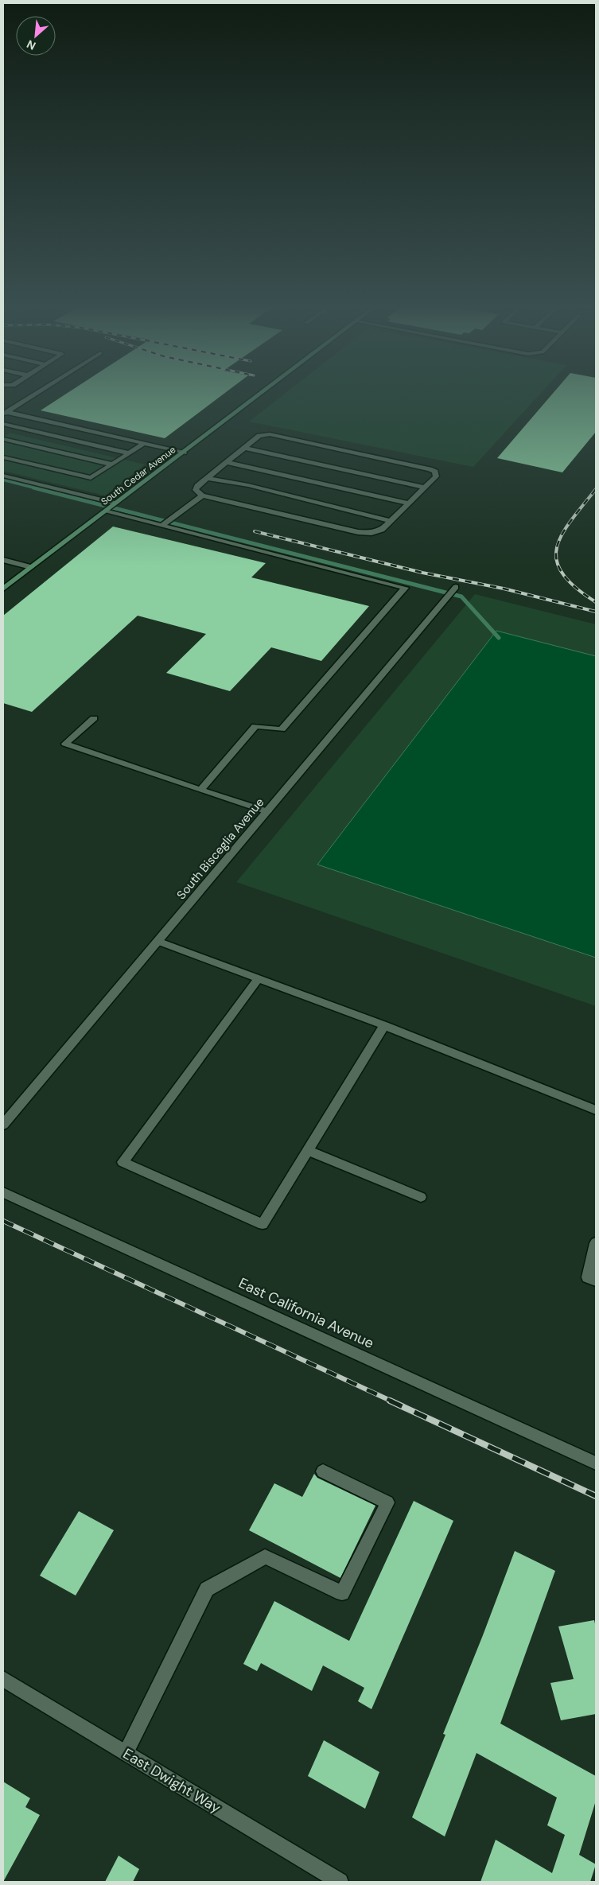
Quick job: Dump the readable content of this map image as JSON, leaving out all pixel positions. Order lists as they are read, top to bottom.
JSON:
{
  "streets": {
    "main road": ["South Cedar Avenue"],
    "street": ["South Bisceglia Avenue", "East California Avenue", "East Dwight Way"]
  },
  "north": "bottom left"
}
